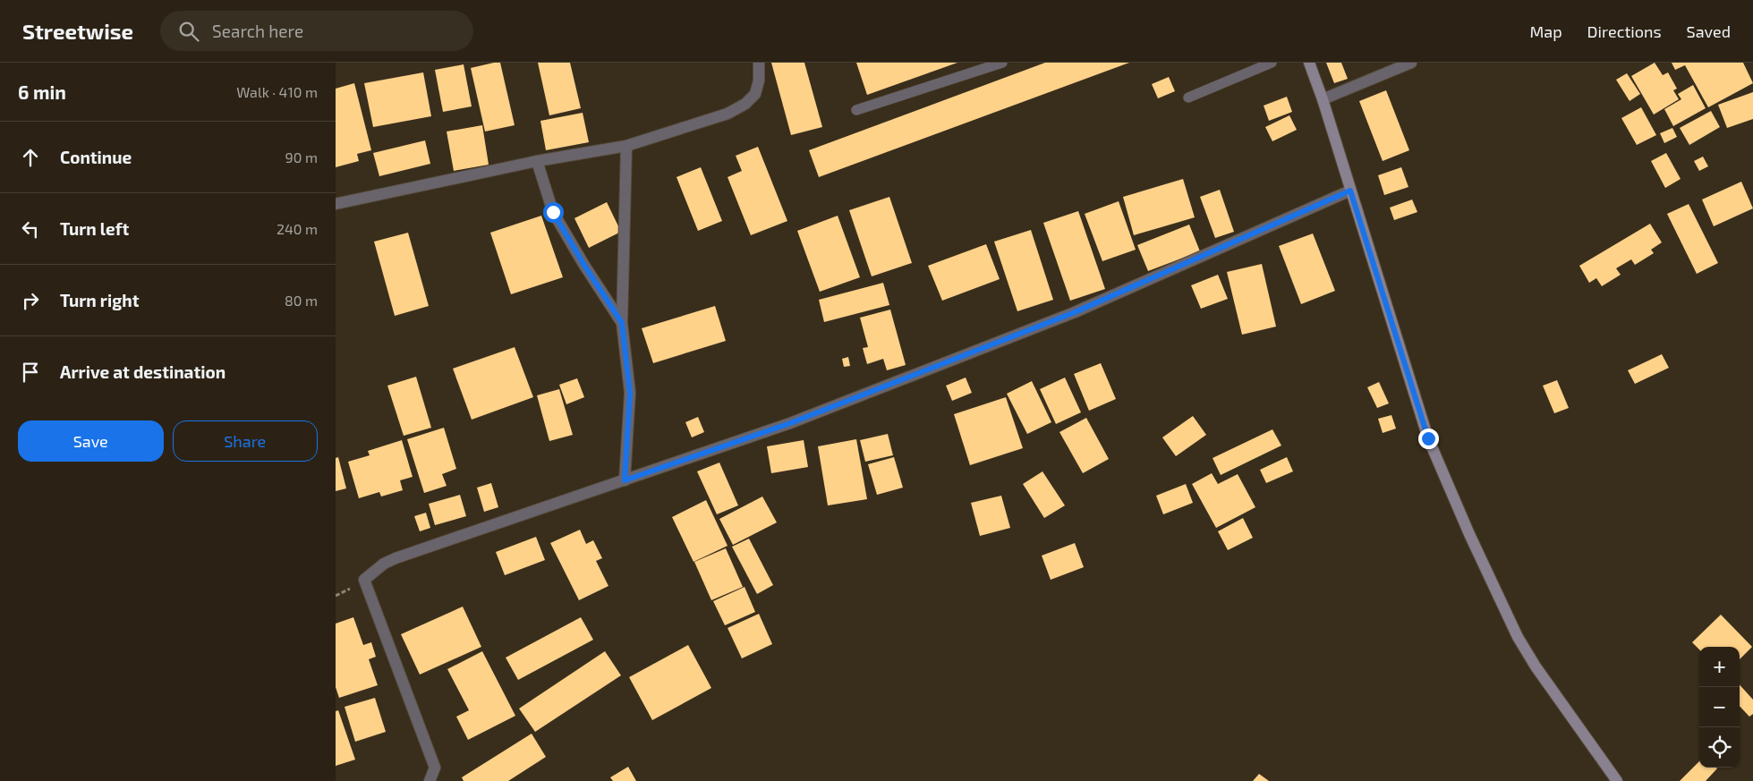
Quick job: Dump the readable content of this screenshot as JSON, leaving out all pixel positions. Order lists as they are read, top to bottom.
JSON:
{
  "page": {
    "header": "Streetwise",
    "search": "Search here",
    "nav": ["Map", "Directions", "Saved"],
    "heading": ["6 min", "Walk · 410 m"],
    "list": [
      ["Continue", "90 m"],
      ["Turn left", "240 m"],
      ["Turn right", "80 m"],
      "Arrive at destination"
    ],
    "buttons": ["Save", "Share"],
    "map_buttons": ["+", "−"]
  }
}
